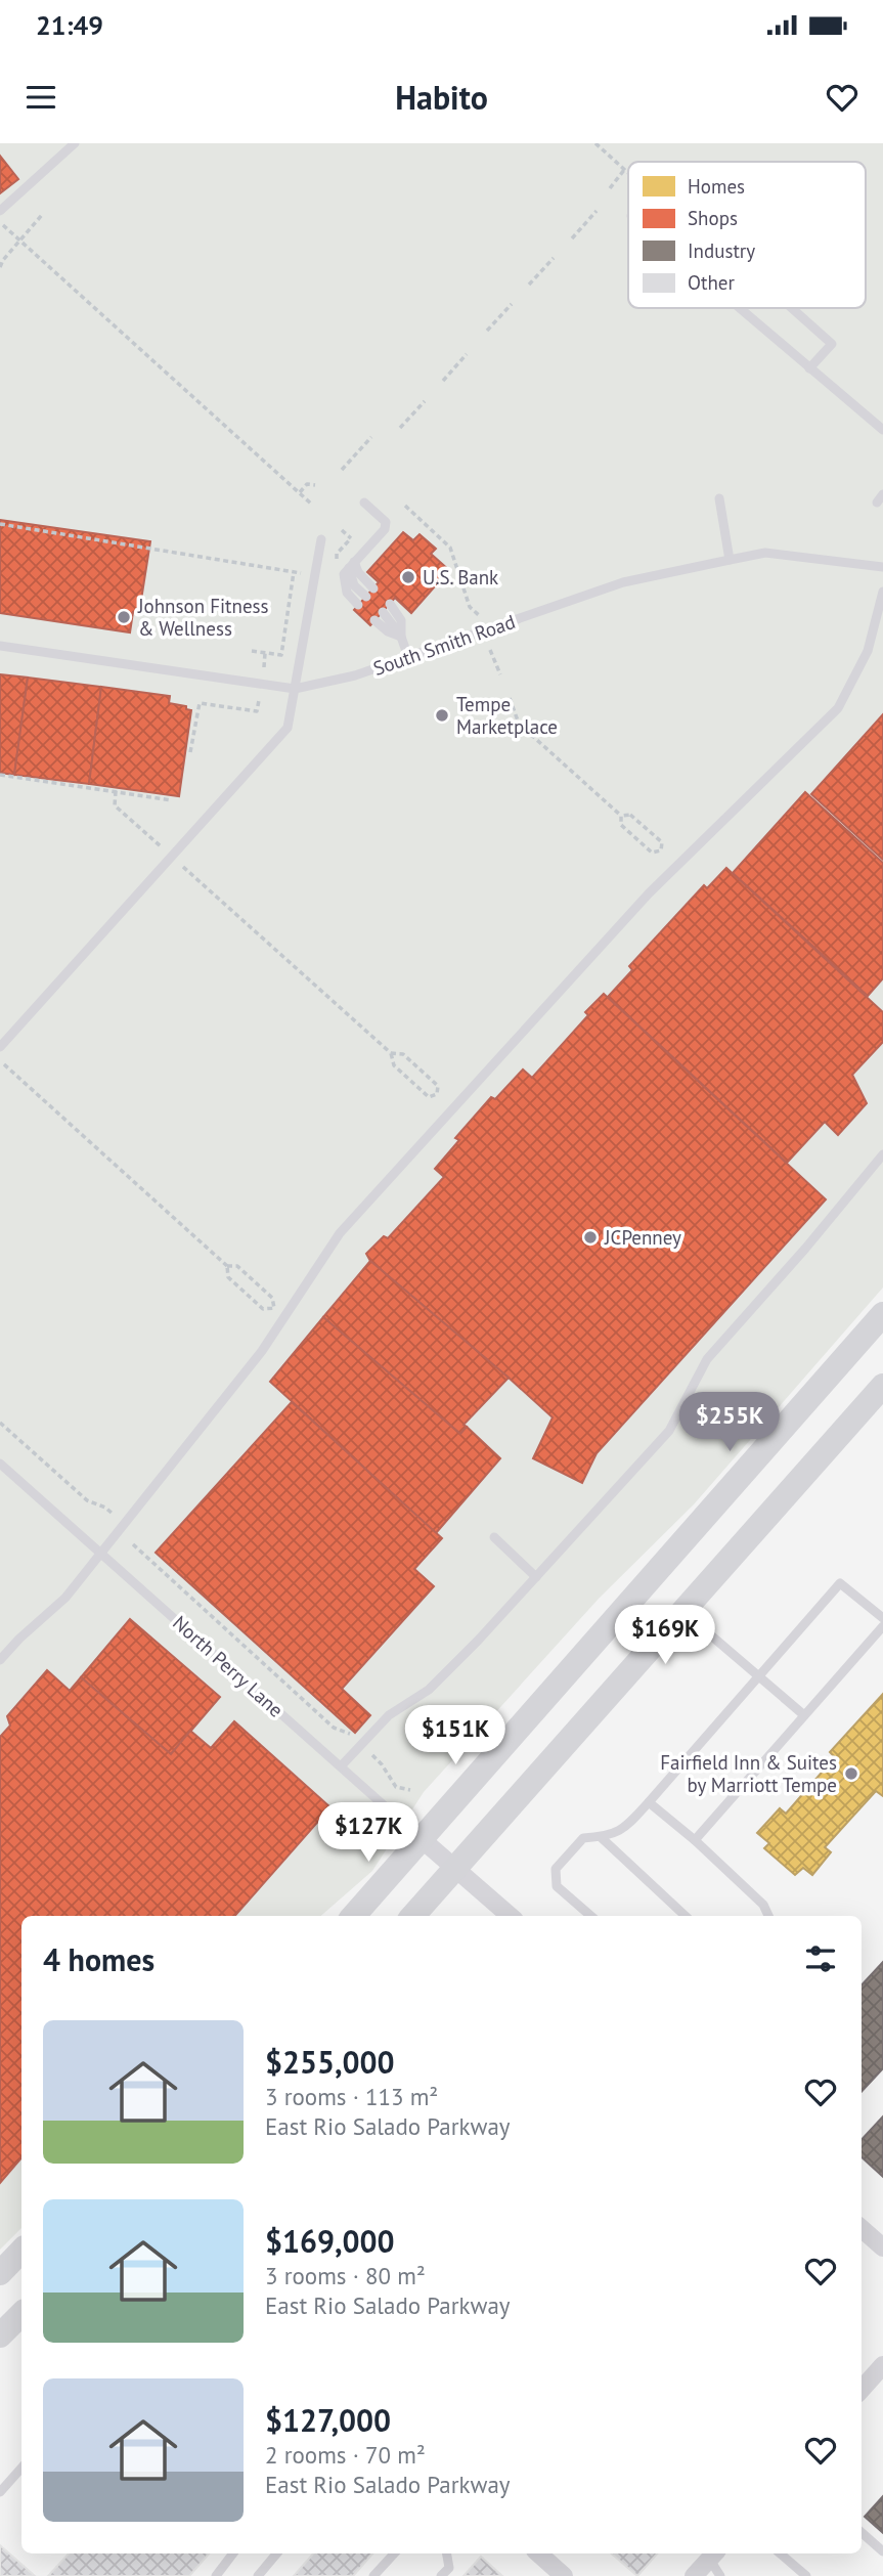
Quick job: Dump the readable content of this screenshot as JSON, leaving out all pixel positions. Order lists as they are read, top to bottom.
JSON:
{
  "streets": {
    "street": ["North Perry Lane"],
    "lane": ["South Smith Road"]
  },
  "places": [
    "U.S. Bank",
    "Johnson Fitness & Wellness",
    "Tempe Marketplace",
    "JCPenney",
    "Fairfield Inn & Suites by Marriott Tempe"
  ],
  "legend": [
    "Homes",
    "Shops",
    "Industry",
    "Other"
  ],
  "page": {
    "status": "21:49",
    "header": "Habito",
    "price": [
      "$255K",
      "$169K",
      "$151K",
      "$127K"
    ],
    "heading": "4 homes",
    "list": [
      {
        "name": "$255,000",
        "note": "3 rooms · 113 m² · East Rio Salado Parkway"
      },
      {
        "name": "$169,000",
        "note": "3 rooms · 80 m² · East Rio Salado Parkway"
      },
      {
        "name": "$127,000",
        "note": "2 rooms · 70 m² · East Rio Salado Parkway"
      }
    ]
  }
}
